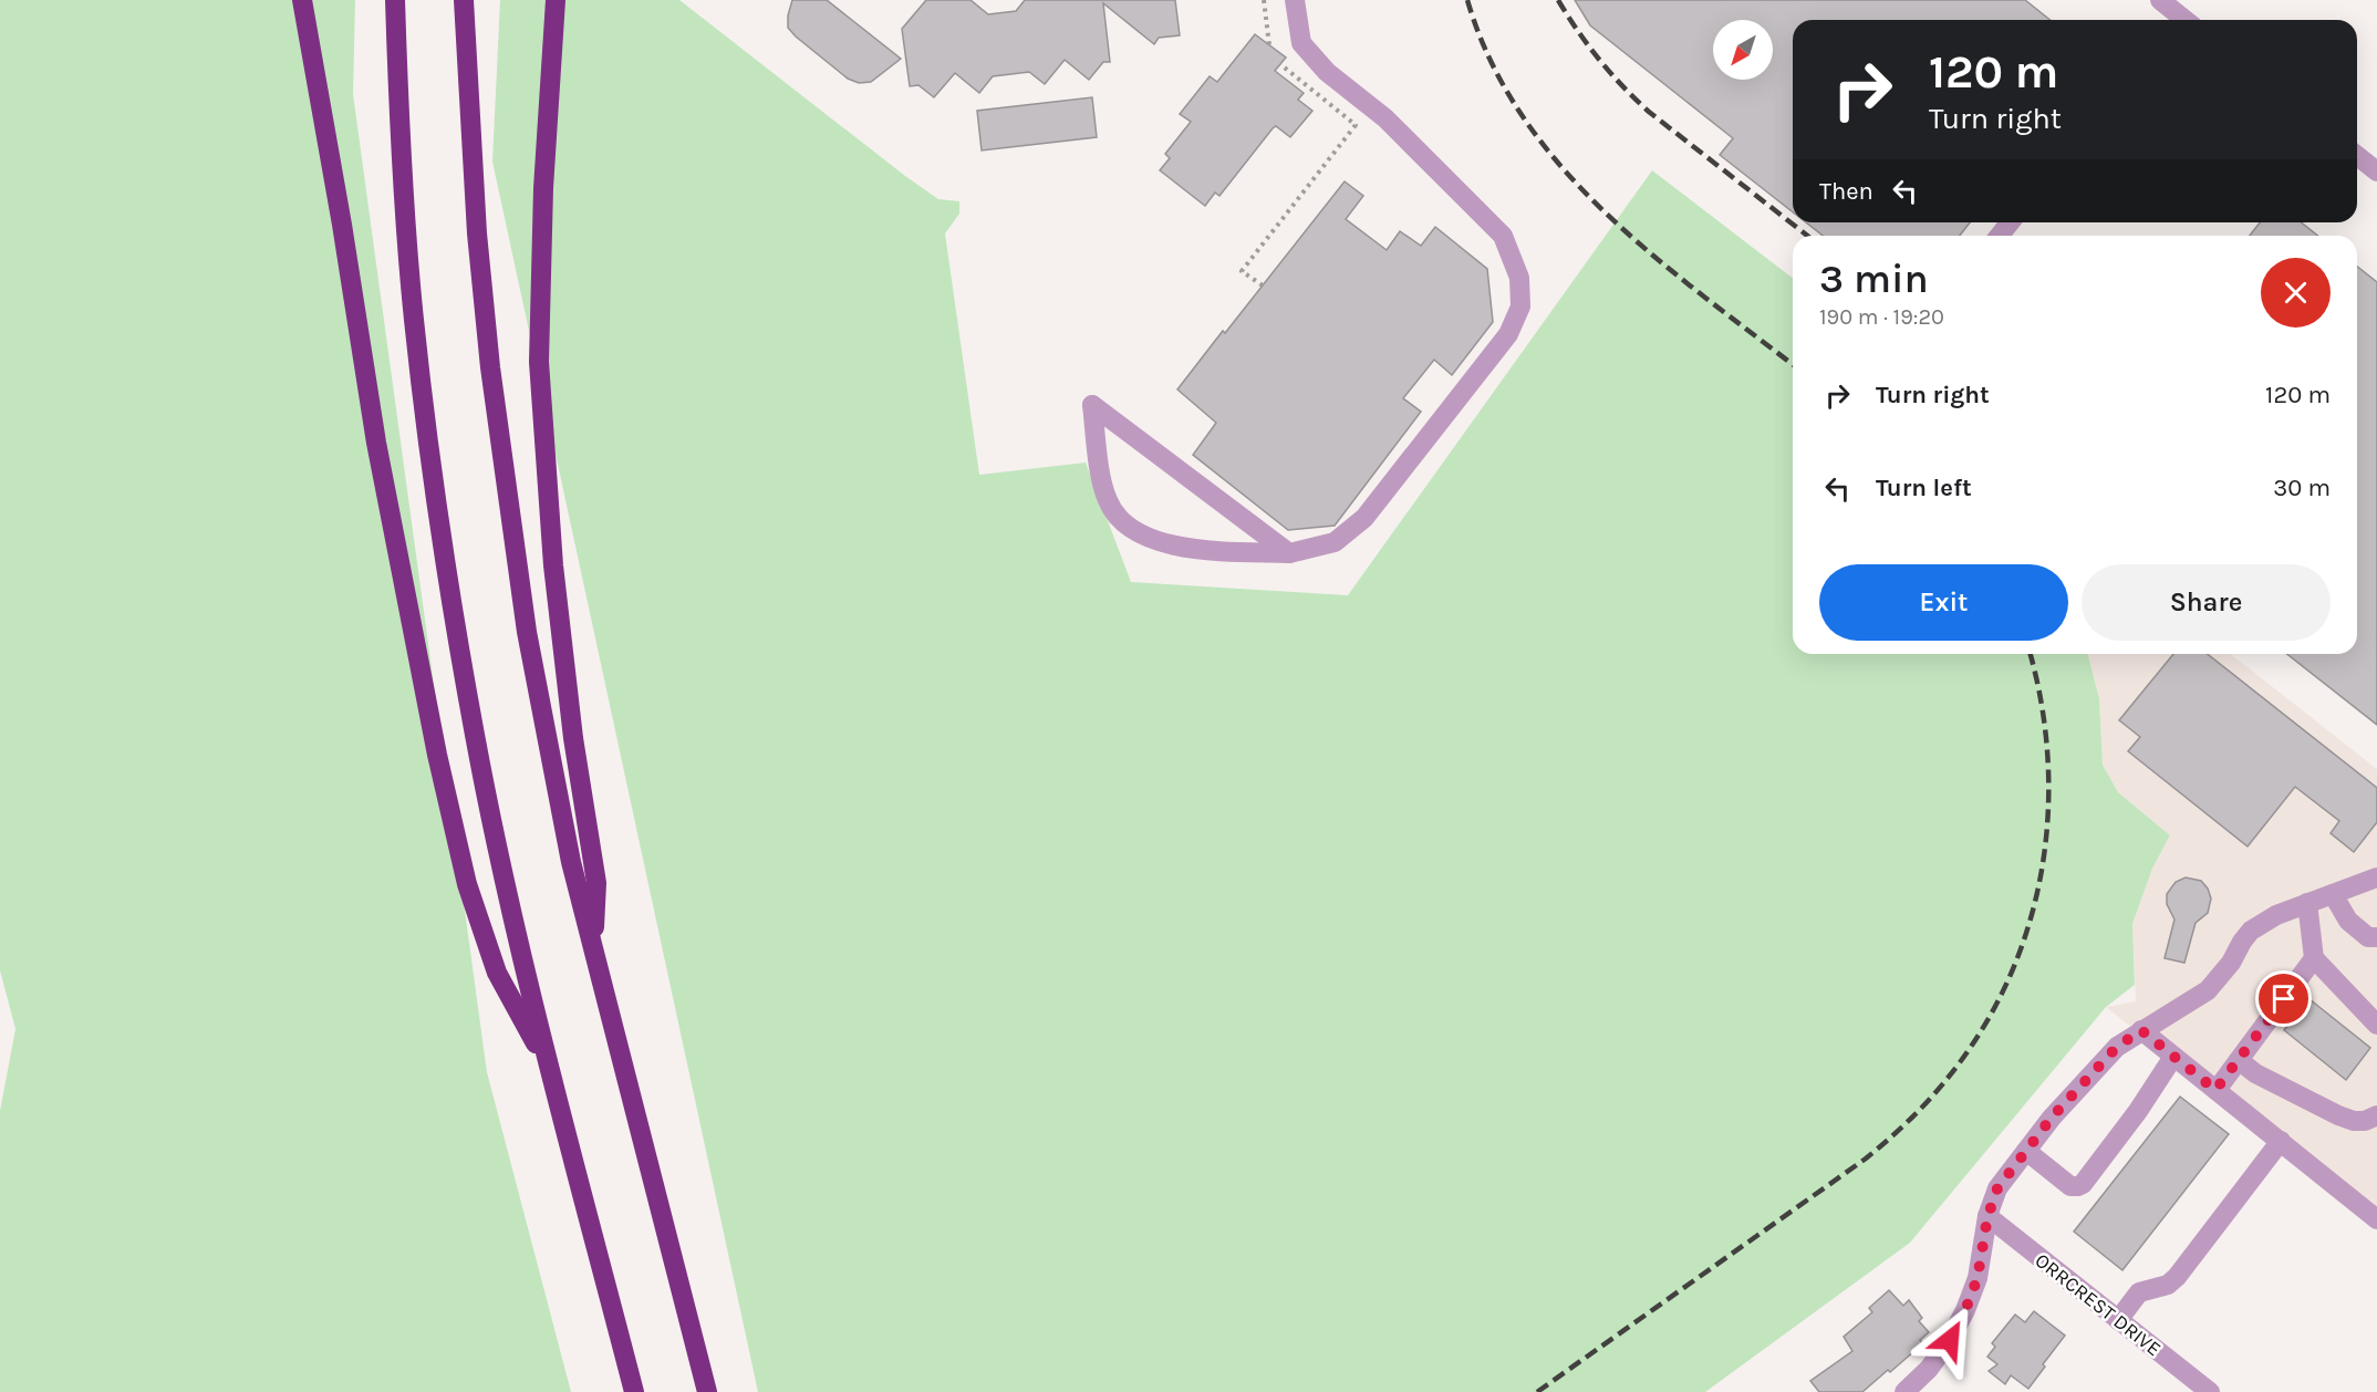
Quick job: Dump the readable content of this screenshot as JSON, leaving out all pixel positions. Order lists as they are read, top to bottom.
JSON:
{
  "streets": {
    "street": ["ORRCREST DRIVE"]
  },
  "north": "bottom left",
  "page": {
    "turn": ["120 m", "Turn right"],
    "then": "Then",
    "heading": ["3 min", "190 m · 19:20"],
    "list": [
      {
        "name": "Turn right",
        "value": "120 m"
      },
      {
        "name": "Turn left",
        "value": "30 m"
      }
    ],
    "buttons": ["Exit", "Share"]
  }
}
